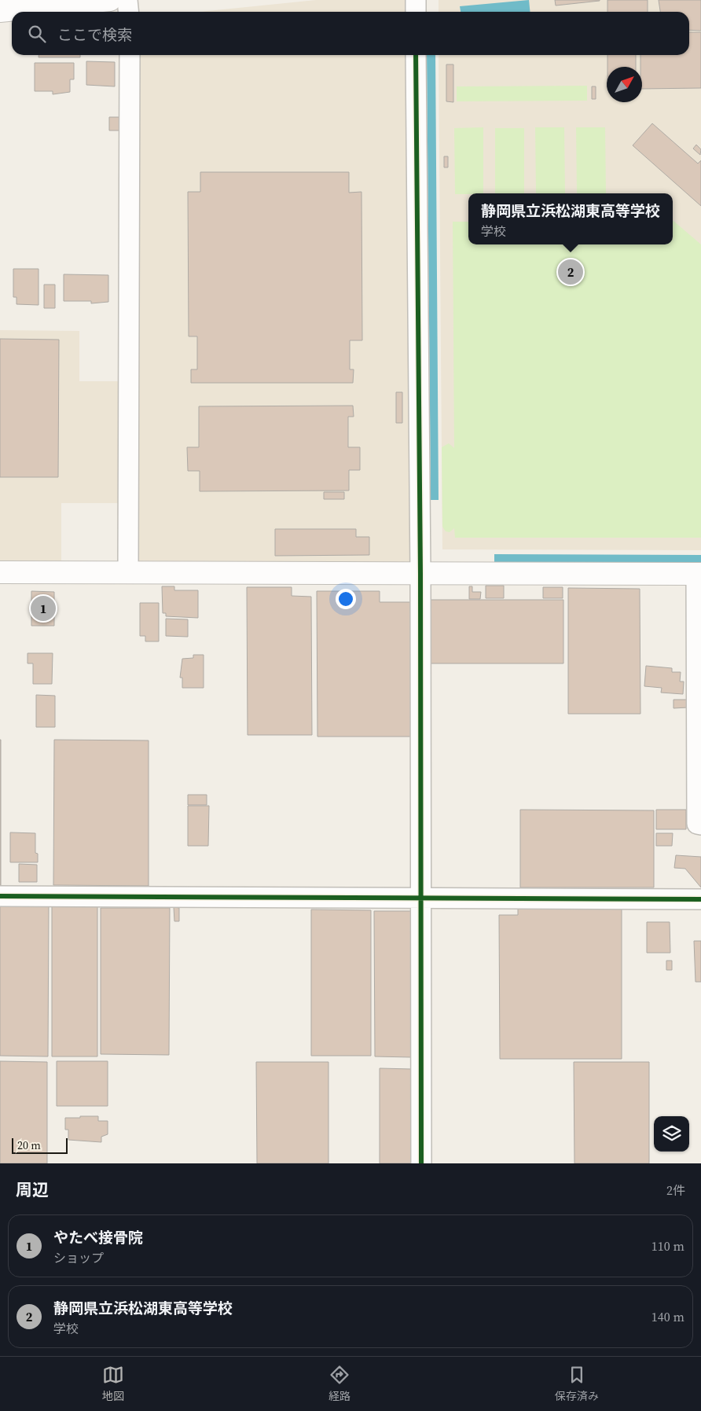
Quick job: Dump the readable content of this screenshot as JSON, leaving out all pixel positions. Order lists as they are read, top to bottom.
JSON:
{
  "scale_bar": "20 m",
  "north": "top right",
  "page": {
    "search": "ここで検索",
    "popup": ["静岡県立浜松湖東高等学校", "学校"],
    "pins": ["2", "1"],
    "scale": "20 m",
    "heading": ["周辺", "2件"],
    "list": [
      {
        "mark": "1",
        "name": "やたべ接骨院",
        "note": "ショップ",
        "value": "110 m"
      },
      {
        "mark": "2",
        "name": "静岡県立浜松湖東高等学校",
        "note": "学校",
        "value": "140 m"
      }
    ],
    "nav": ["地図", "経路", "保存済み"]
  }
}
